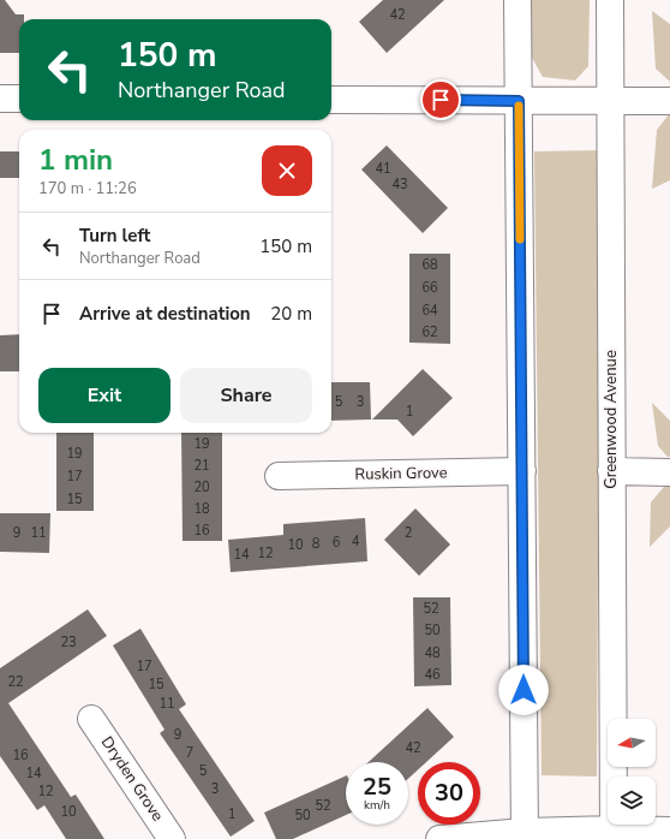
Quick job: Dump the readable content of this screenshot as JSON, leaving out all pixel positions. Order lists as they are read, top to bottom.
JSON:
{
  "streets": {
    "street": ["Greenwood Avenue", "Ruskin Grove", "Dryden Grove"]
  },
  "house_numbers": [
    "42",
    "41",
    "43",
    "68",
    "66",
    "64",
    "62",
    "5",
    "3",
    "1",
    "19",
    "19",
    "21",
    "17",
    "20",
    "15",
    "18",
    "16",
    "9",
    "11",
    "2",
    "4",
    "6",
    "8",
    "10",
    "12",
    "14",
    "52",
    "50",
    "23",
    "48",
    "17",
    "46",
    "22",
    "15",
    "11",
    "9",
    "42",
    "7",
    "16",
    "5",
    "14",
    "3",
    "12",
    "52",
    "10",
    "1",
    "50"
  ],
  "north": "left",
  "page": {
    "turn": ["150 m", "Northanger Road"],
    "heading": ["1 min", "170 m · 11:26"],
    "list": [
      {
        "name": "Turn left",
        "note": "Northanger Road",
        "value": "150 m"
      },
      {
        "name": "Arrive at destination",
        "value": "20 m"
      }
    ],
    "buttons": ["Exit", "Share"],
    "speed": "25 km/h",
    "limit": "30"
  }
}
